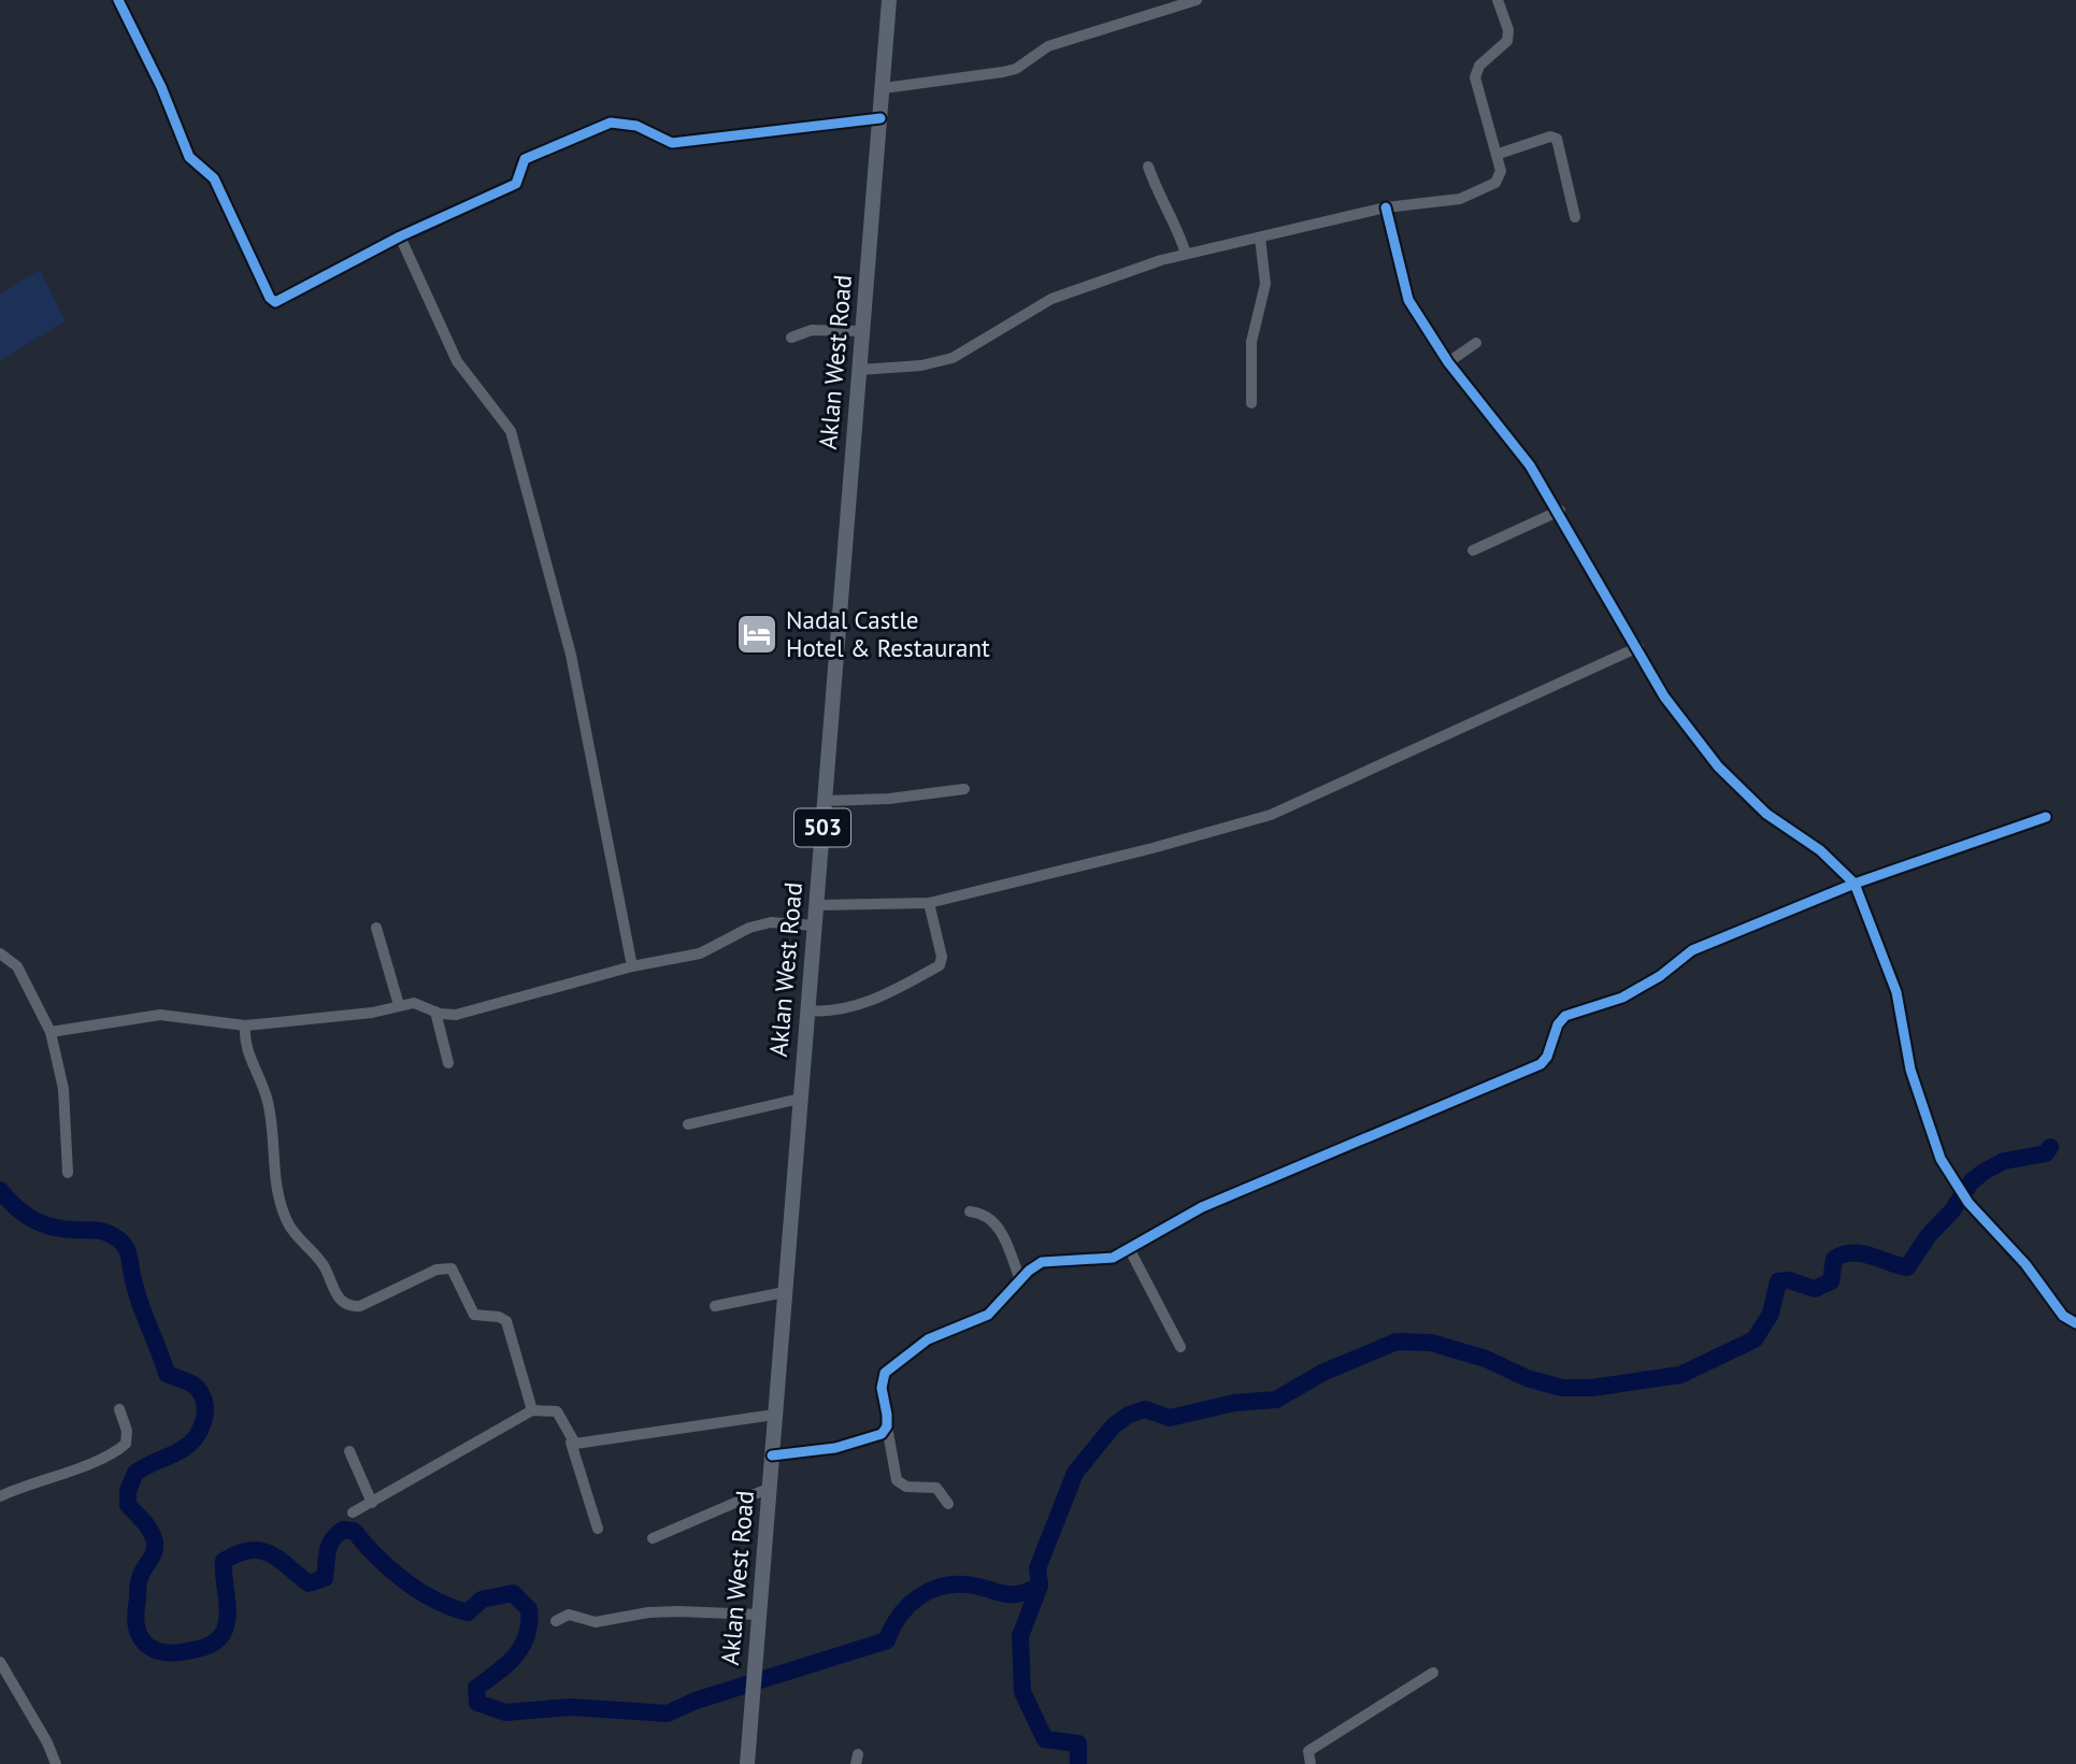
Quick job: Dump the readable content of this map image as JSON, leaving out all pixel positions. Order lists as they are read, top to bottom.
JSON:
{
  "streets": {
    "main road": ["Aklan West Road", "503"]
  },
  "places": {
    "hotel": ["Nadal Castle Hotel & Restaurant"]
  }
}
